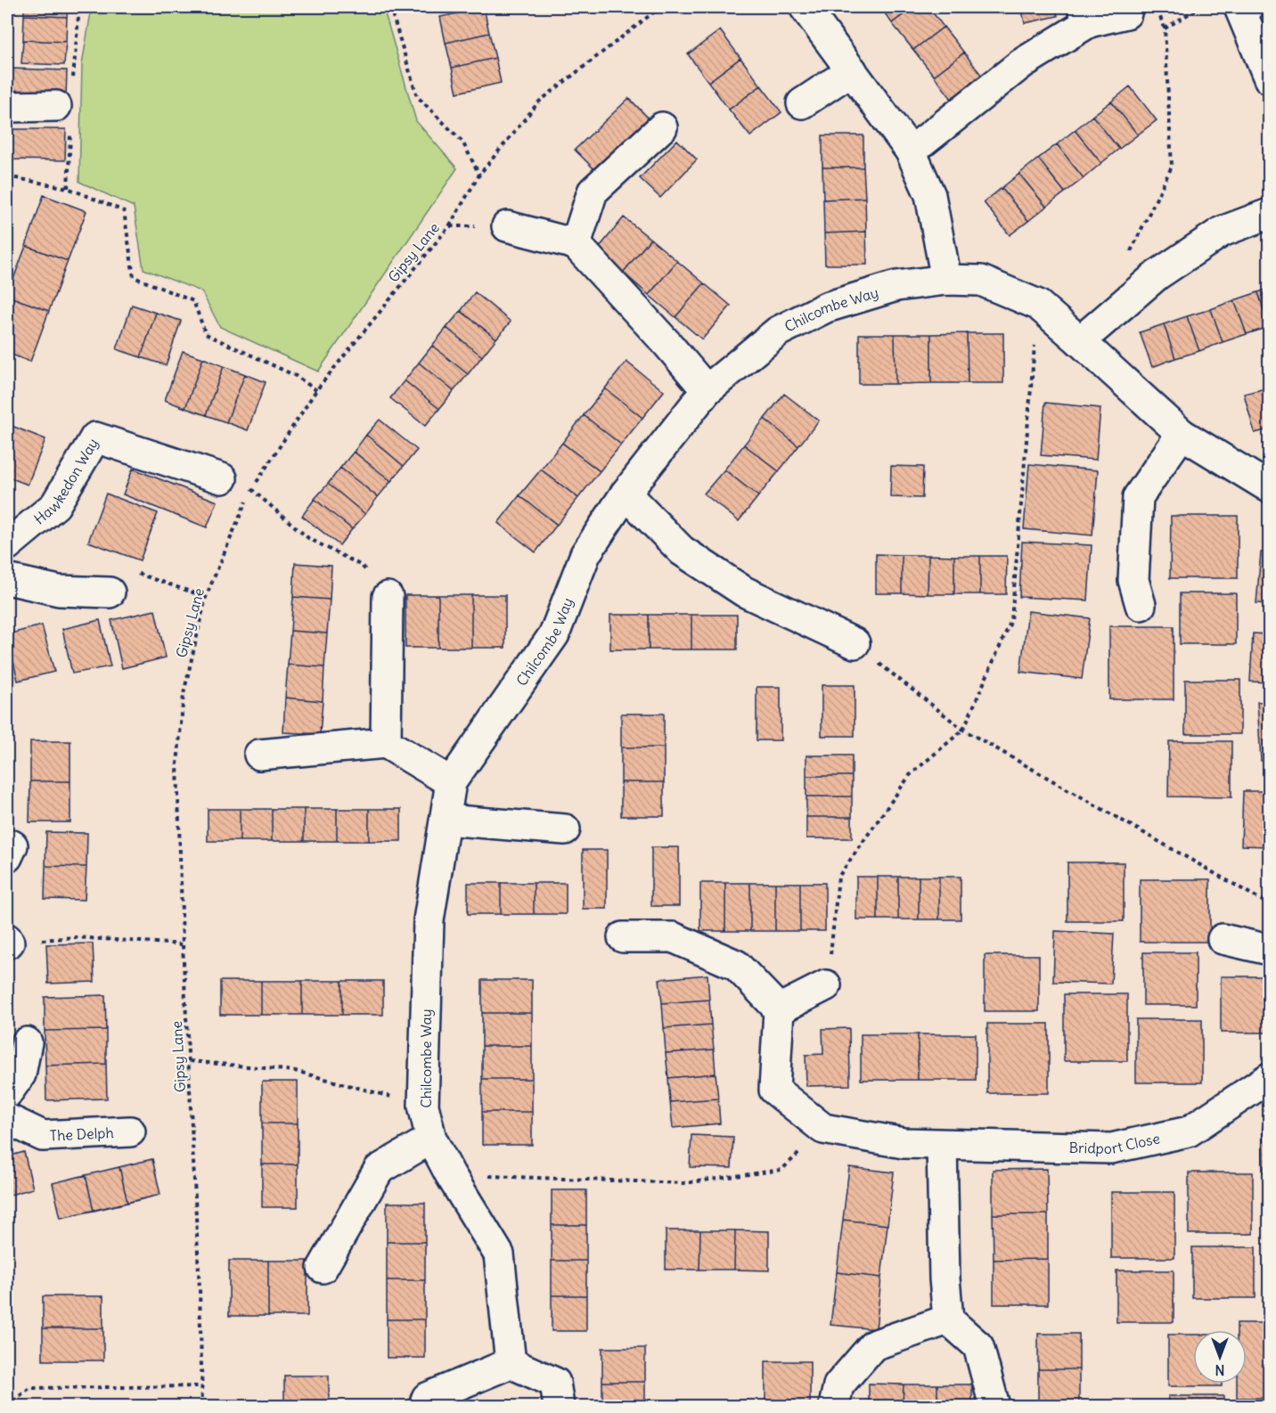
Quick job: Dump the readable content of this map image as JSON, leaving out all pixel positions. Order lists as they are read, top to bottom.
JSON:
{
  "streets": {
    "street": [
      "Chilcombe Way",
      "Hawkedon Way",
      "The Delph",
      "Bridport Close"
    ],
    "path": ["Gipsy Lane"]
  },
  "north": "bottom"
}
